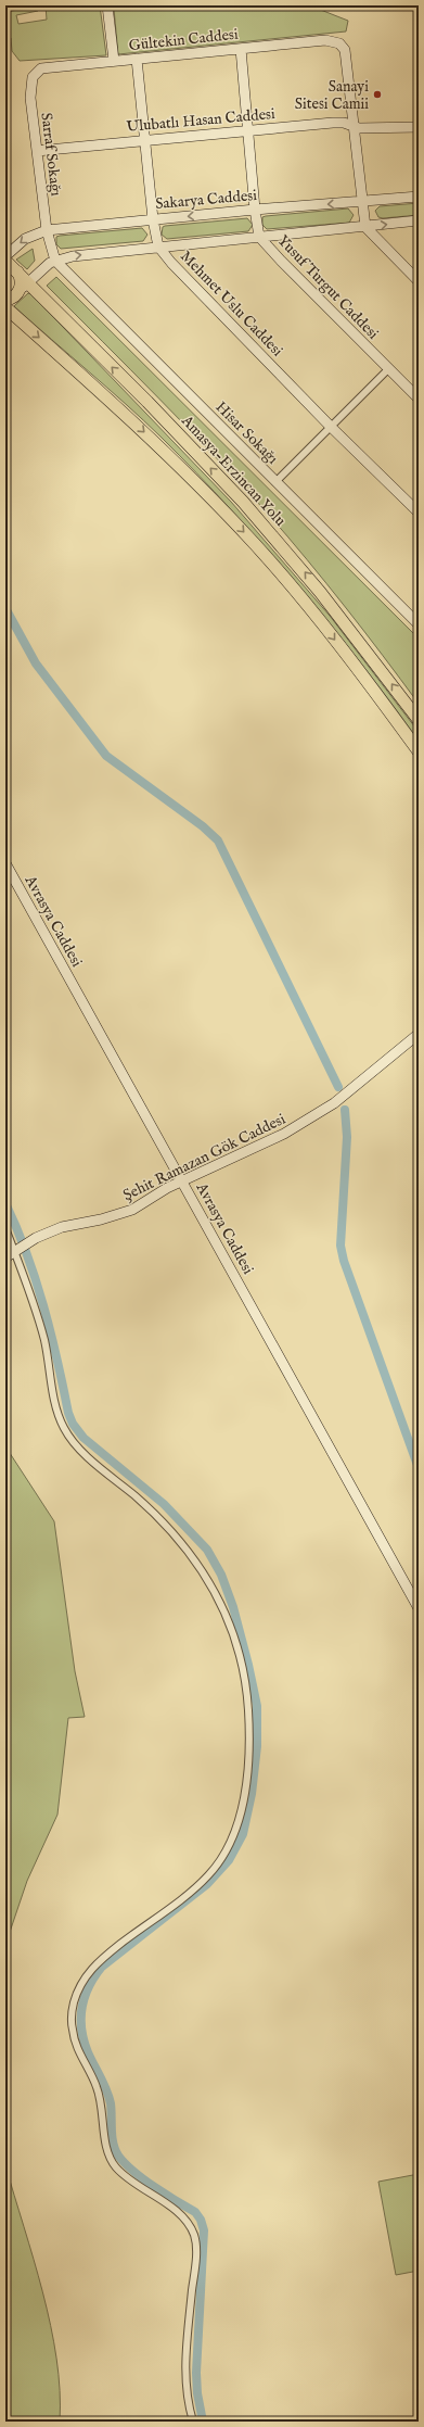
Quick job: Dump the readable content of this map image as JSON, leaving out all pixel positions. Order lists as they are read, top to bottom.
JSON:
{
  "streets": {
    "highway": ["Amasya-Erzincan Yolu"],
    "street": [
      "Gültekin Caddesi",
      "Ulubatlı Hasan Caddesi",
      "Sarraf Sokağı",
      "Sakarya Caddesi",
      "Yusuf Turgut Caddesi",
      "Mehmet Uslu Caddesi",
      "Hisar Sokağı",
      "Avrasya Caddesi",
      "Şehit Ramazan Gök Caddesi"
    ]
  },
  "crossings": [
    ["Gültekin Caddesi", "Ulubatlı Hasan Caddesi"],
    ["Gültekin Caddesi", "Sarraf Sokağı"],
    ["Gültekin Caddesi", "Yusuf Turgut Caddesi"],
    ["Gültekin Caddesi", "Mehmet Uslu Caddesi"],
    ["Ulubatlı Hasan Caddesi", "Sarraf Sokağı"],
    ["Ulubatlı Hasan Caddesi", "Yusuf Turgut Caddesi"],
    ["Ulubatlı Hasan Caddesi", "Mehmet Uslu Caddesi"],
    ["Sarraf Sokağı", "Sakarya Caddesi"],
    ["Sarraf Sokağı", "Hisar Sokağı"],
    ["Sakarya Caddesi", "Yusuf Turgut Caddesi"],
    ["Sakarya Caddesi", "Mehmet Uslu Caddesi"],
    ["Avrasya Caddesi", "Şehit Ramazan Gök Caddesi"]
  ],
  "places": ["Sanayi Sitesi Camii"]
}
